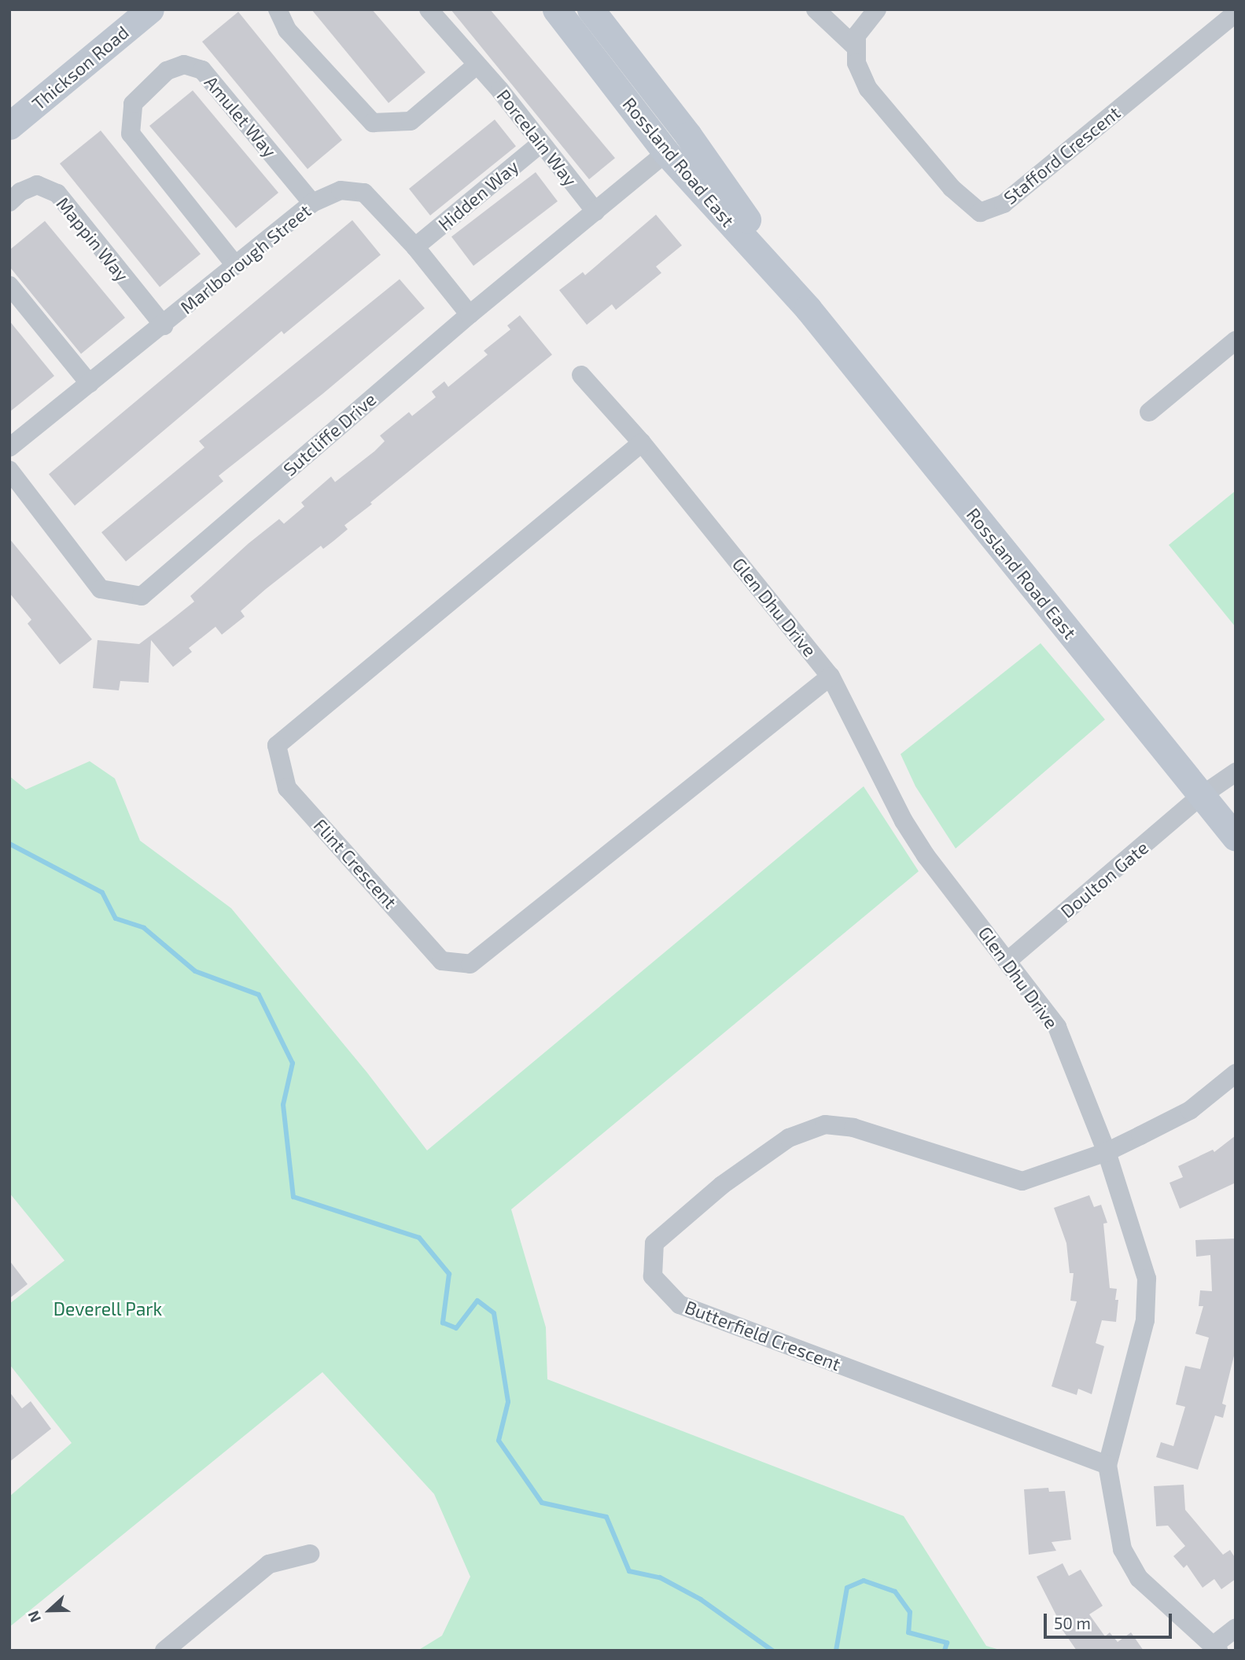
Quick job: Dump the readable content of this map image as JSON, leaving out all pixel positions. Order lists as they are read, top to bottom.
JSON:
{
  "streets": {
    "main road": ["Thickson Road", "Rossland Road East"],
    "street": [
      "Amulet Way",
      "Porcelain Way",
      "Stafford Crescent",
      "Hidden Way",
      "Mappin Way",
      "Marlborough Street",
      "Sutcliffe Drive",
      "Glen Dhu Drive",
      "Flint Crescent",
      "Doulton Gate",
      "Butterfield Crescent"
    ]
  },
  "crossings": [
    ["Amulet Way", "Marlborough Street"],
    ["Porcelain Way", "Hidden Way"],
    ["Porcelain Way", "Sutcliffe Drive"],
    ["Rossland Road East", "Sutcliffe Drive"],
    ["Rossland Road East", "Doulton Gate"],
    ["Hidden Way", "Marlborough Street"],
    ["Mappin Way", "Marlborough Street"],
    ["Marlborough Street", "Sutcliffe Drive"],
    ["Glen Dhu Drive", "Flint Crescent"],
    ["Glen Dhu Drive", "Doulton Gate"],
    ["Glen Dhu Drive", "Butterfield Crescent"]
  ],
  "parks": ["Deverell Park"],
  "scale_bar": "50 m",
  "north": "left"
}
